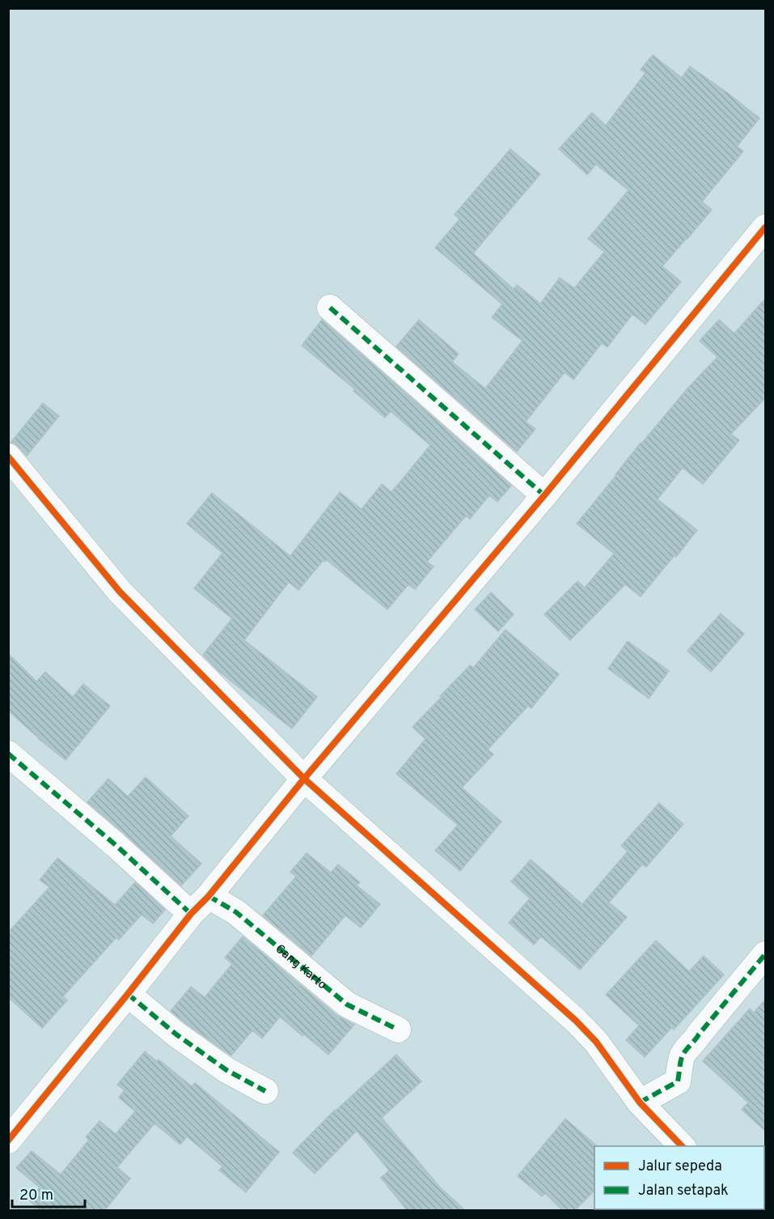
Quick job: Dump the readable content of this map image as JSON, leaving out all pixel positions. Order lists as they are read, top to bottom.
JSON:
{
  "streets": {
    "street": ["Gang Karto"]
  },
  "legend": ["Jalur sepeda", "Jalan setapak"],
  "scale_bar": "20 m"
}
